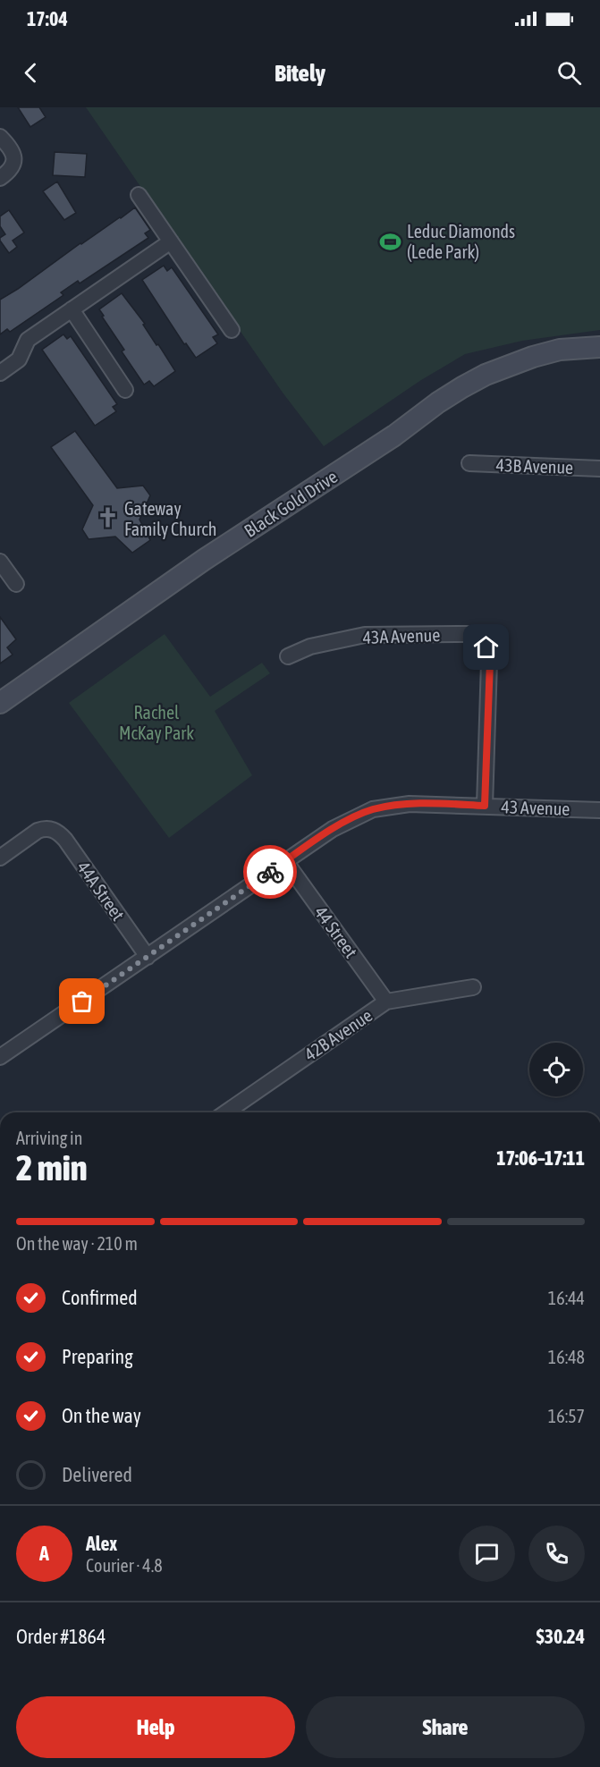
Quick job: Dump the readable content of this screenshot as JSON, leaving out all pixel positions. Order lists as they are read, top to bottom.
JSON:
{
  "streets": {
    "main road": ["Black Gold Drive"],
    "street": [
      "43B Avenue",
      "43A Avenue",
      "43 Avenue",
      "44A Street",
      "44 Street",
      "42B Avenue"
    ]
  },
  "crossings": [
    ["43A Avenue", "43 Avenue"],
    ["43 Avenue", "44A Street"],
    ["43 Avenue", "44 Street"],
    ["44 Street", "42B Avenue"]
  ],
  "parks": ["Rachel McKay Park"],
  "places": {
    "sports": ["Leduc Diamonds (Lede Park)"],
    "church": ["Gateway Family Church"]
  },
  "page": {
    "status": "17:04",
    "header": "Bitely",
    "heading": ["2 min", "Arriving in", "17:06–17:11"],
    "panel": [
      "Alex",
      "Courier · 4.8",
      "Order #1864",
      "$30.24"
    ],
    "bar": "On the way · 210 m",
    "list": [
      ["Confirmed", "16:44"],
      ["Preparing", "16:48"],
      ["On the way", "16:57"],
      "Delivered"
    ],
    "round": "A",
    "buttons": ["Help", "Share"]
  }
}
